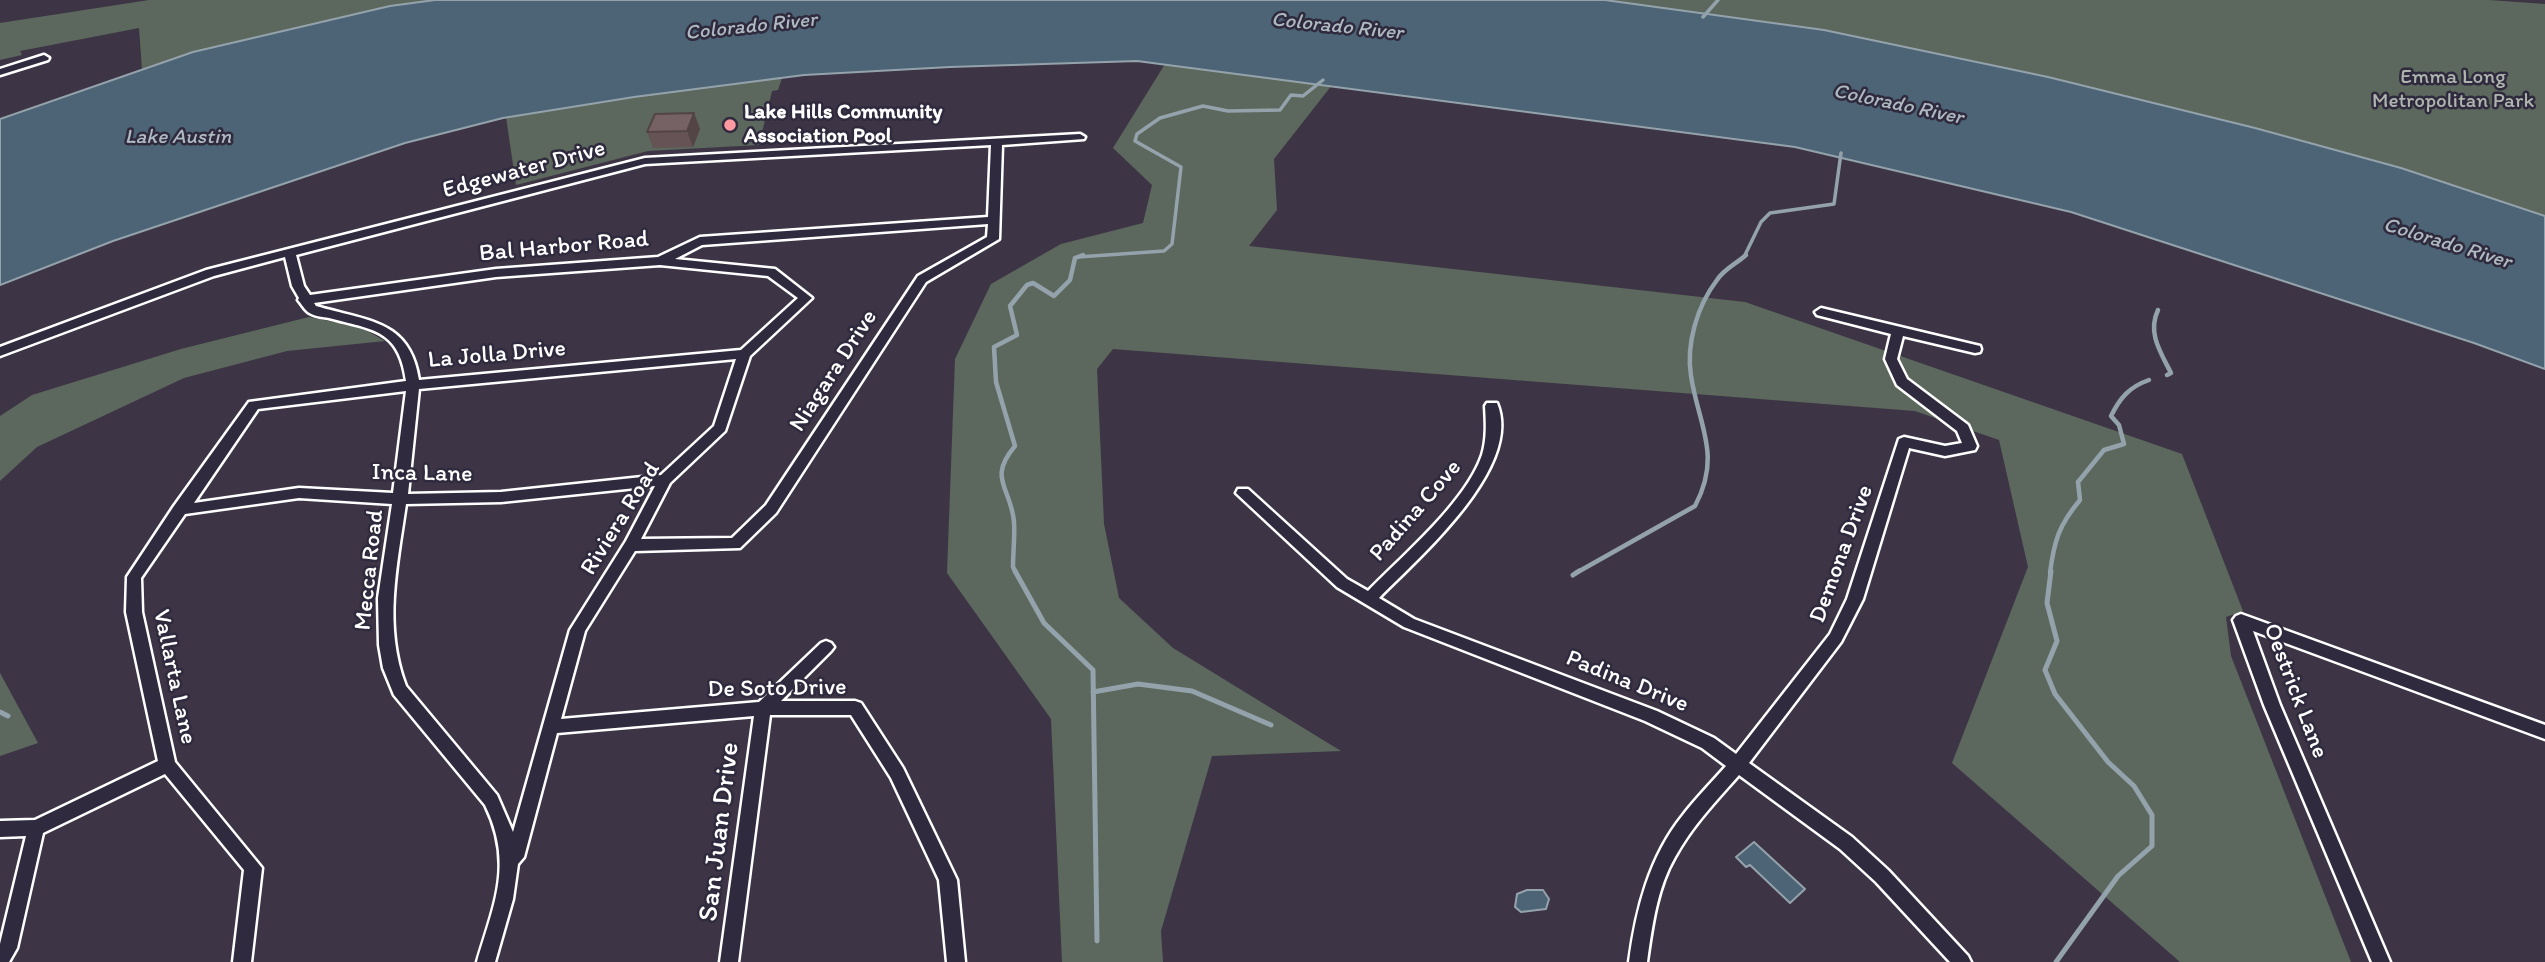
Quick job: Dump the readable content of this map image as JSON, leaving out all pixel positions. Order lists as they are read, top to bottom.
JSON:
{
  "streets": {
    "street": [
      "Edgewater Drive",
      "Bal Harbor Road",
      "La Jolla Drive",
      "Niagara Drive",
      "Inca Lane",
      "Padina Cove",
      "Riviera Road",
      "Demona Drive",
      "Mecca Road",
      "Vallarta Lane",
      "Padina Drive",
      "De Soto Drive",
      "Oestrick Lane",
      "San Juan Drive"
    ]
  },
  "crossings": [
    ["Edgewater Drive", "Niagara Drive"],
    ["Bal Harbor Road", "Niagara Drive"],
    ["Bal Harbor Road", "Riviera Road"],
    ["Bal Harbor Road", "Mecca Road"],
    ["La Jolla Drive", "Riviera Road"],
    ["La Jolla Drive", "Mecca Road"],
    ["La Jolla Drive", "Vallarta Lane"],
    ["Niagara Drive", "Riviera Road"],
    ["Inca Lane", "Riviera Road"],
    ["Inca Lane", "Mecca Road"],
    ["Inca Lane", "Vallarta Lane"],
    ["Padina Cove", "Padina Drive"],
    ["Riviera Road", "Mecca Road"],
    ["Riviera Road", "De Soto Drive"],
    ["Demona Drive", "Padina Drive"],
    ["De Soto Drive", "San Juan Drive"]
  ],
  "water": ["Colorado River", "Lake Austin"],
  "parks": ["Emma Long Metropolitan Park"],
  "places": ["Lake Hills Community Association Pool"]
}
